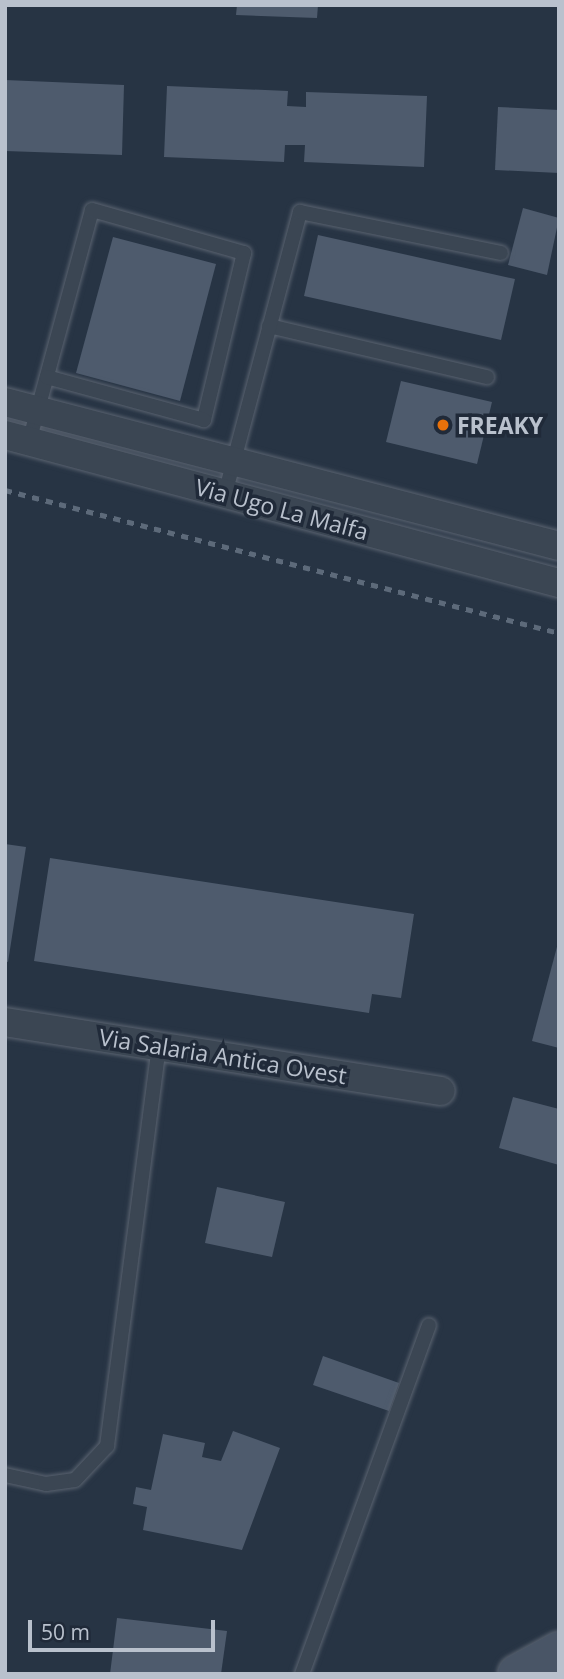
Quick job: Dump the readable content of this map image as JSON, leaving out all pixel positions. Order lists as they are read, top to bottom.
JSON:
{
  "streets": {
    "street": ["Via Ugo La Malfa", "Via Salaria Antica Ovest"]
  },
  "places": ["FREAKY"],
  "scale_bar": "50 m"
}
